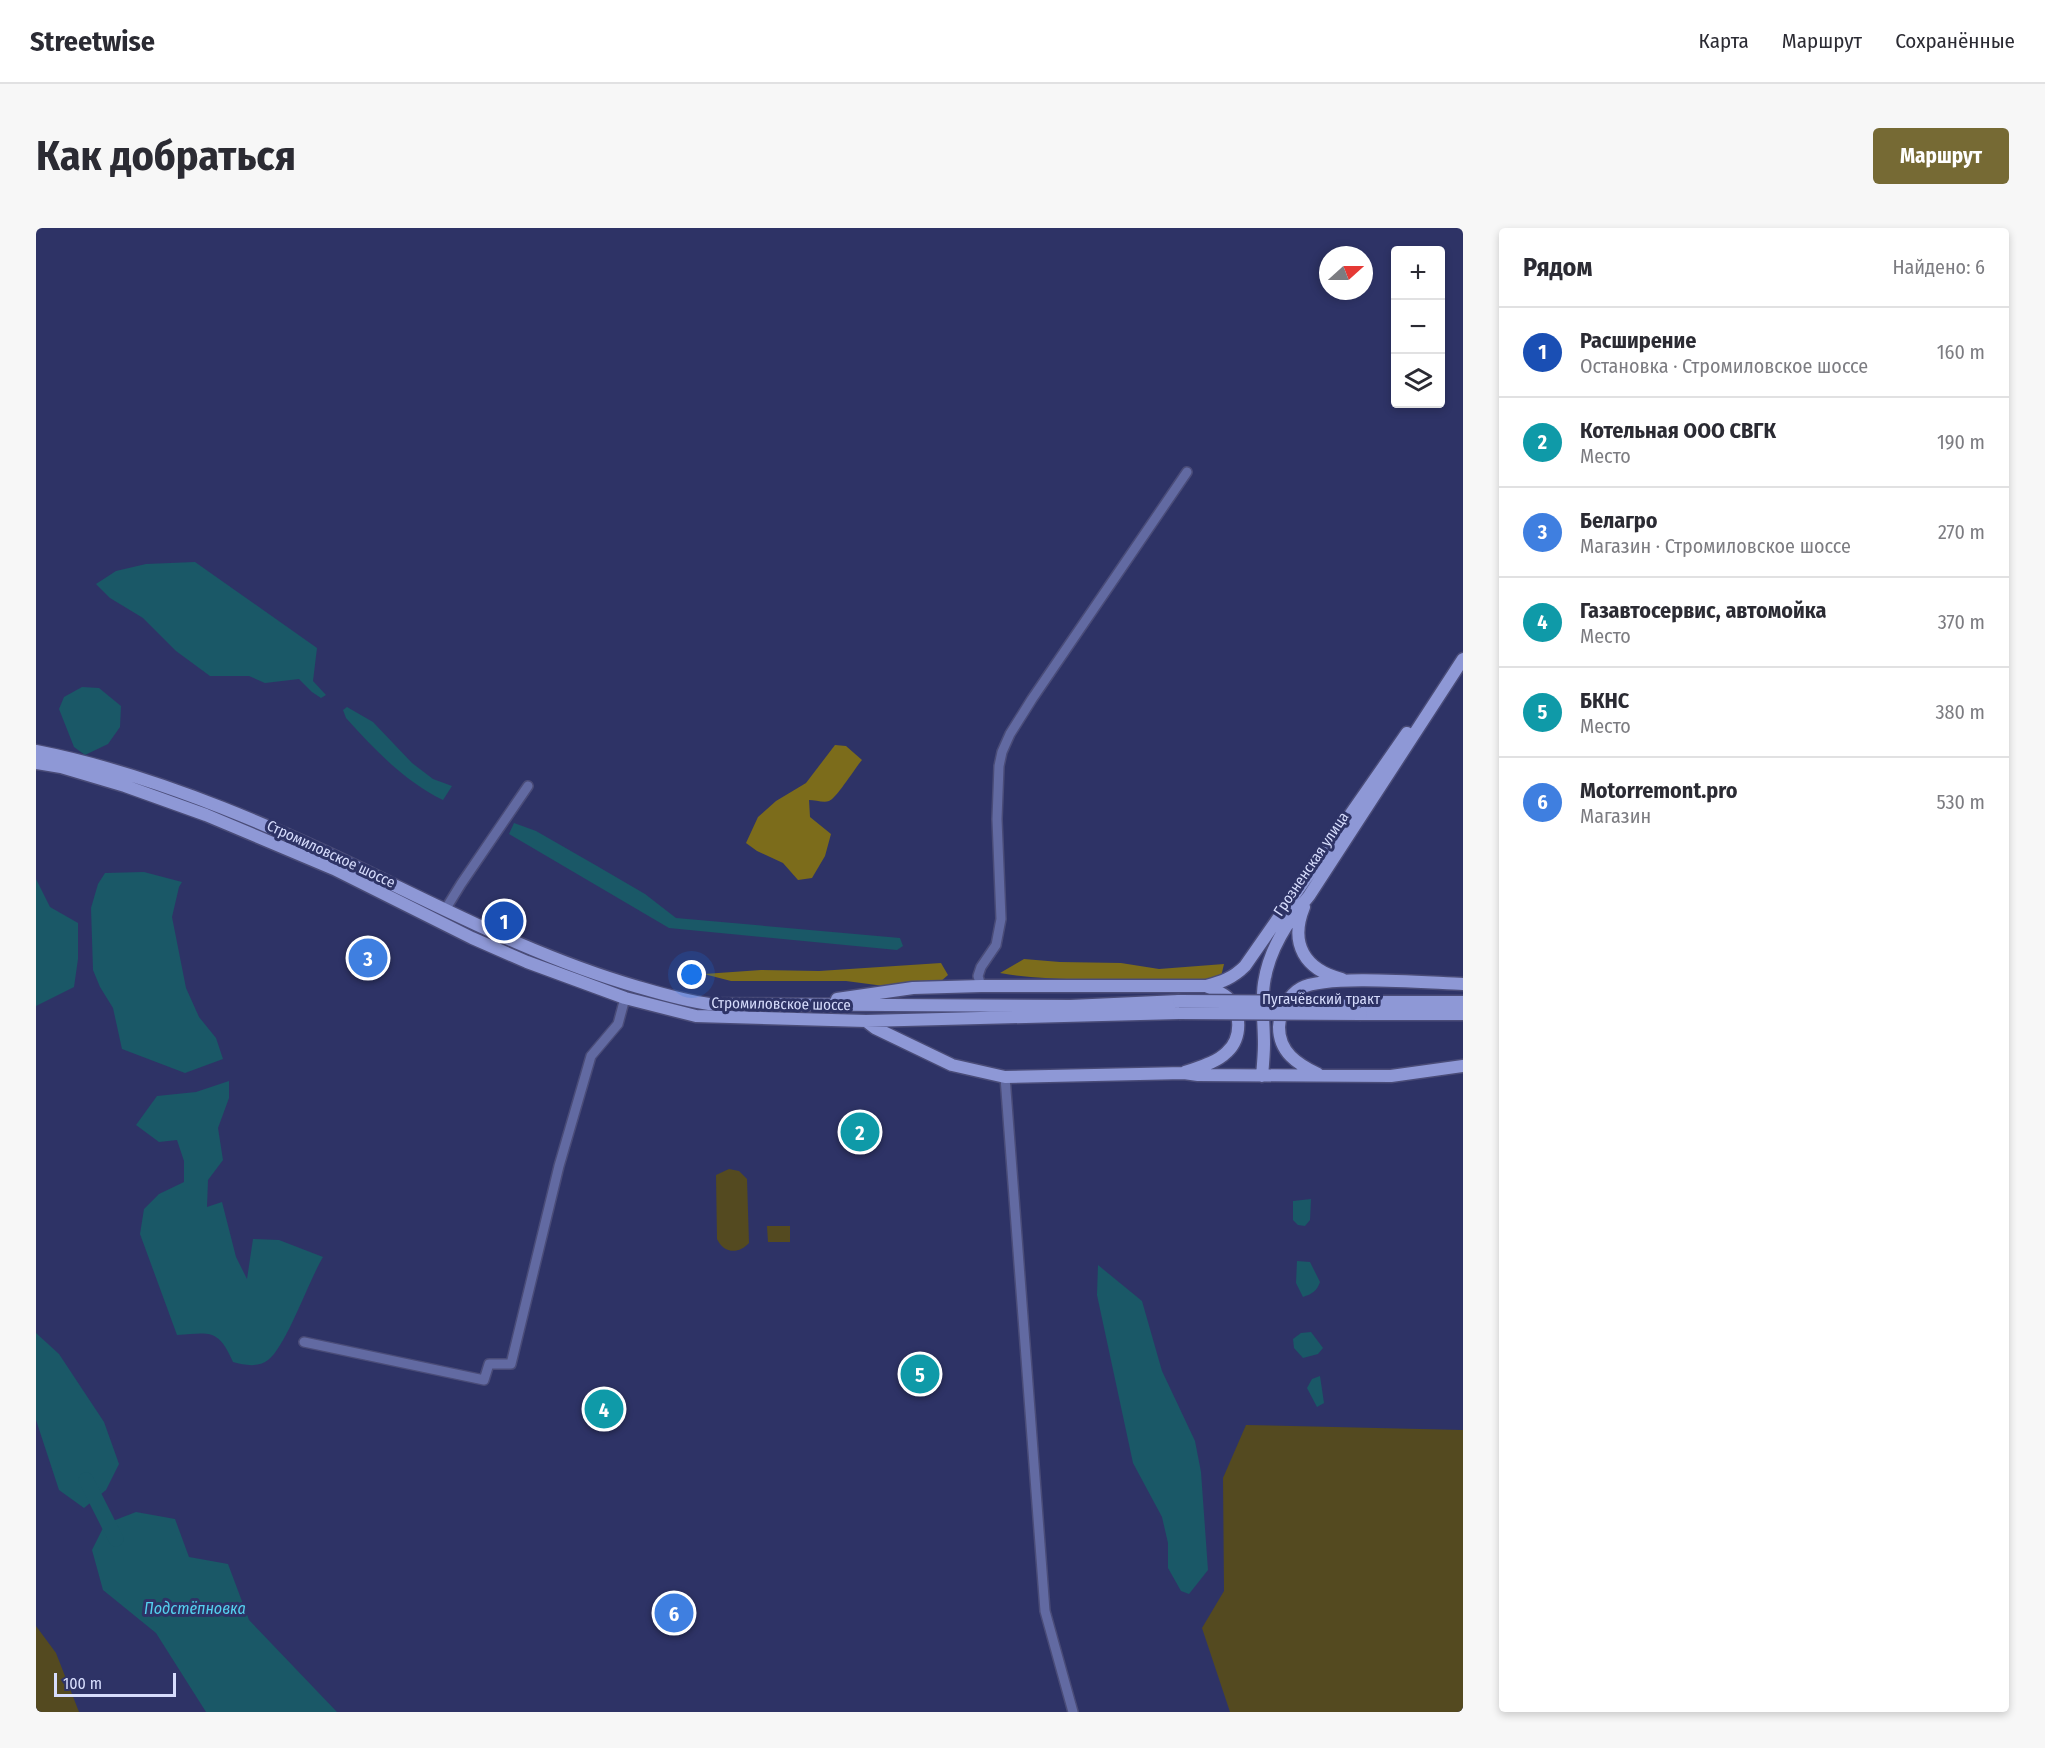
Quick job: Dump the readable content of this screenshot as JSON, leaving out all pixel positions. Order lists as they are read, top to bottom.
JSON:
{
  "streets": {
    "main road": ["Стромиловское шоссе", "Грозненская улица", "Пугачёвский тракт"]
  },
  "crossings": [
    ["Стромиловское шоссе", "Пугачёвский тракт"]
  ],
  "water": ["Подстёпновка"],
  "scale_bar": "100 m",
  "north": "right",
  "page": {
    "header": "Streetwise",
    "nav": ["Карта", "Маршрут", "Сохранённые"],
    "buttons": "Маршрут",
    "title": "Как добраться",
    "heading": ["Рядом", "Найдено: 6"],
    "map_buttons": ["+", "−"],
    "list": [
      {
        "mark": "1",
        "name": "Расширение",
        "note": "Остановка · Стромиловское шоссе",
        "value": "160 m"
      },
      {
        "mark": "2",
        "name": "Котельная ООО СВГК",
        "note": "Место",
        "value": "190 m"
      },
      {
        "mark": "3",
        "name": "Белагро",
        "note": "Магазин · Стромиловское шоссе",
        "value": "270 m"
      },
      {
        "mark": "4",
        "name": "Газавтосервис, автомойка",
        "note": "Место",
        "value": "370 m"
      },
      {
        "mark": "5",
        "name": "БКНС",
        "note": "Место",
        "value": "380 m"
      },
      {
        "mark": "6",
        "name": "Motorremont.pro",
        "note": "Магазин",
        "value": "530 m"
      }
    ],
    "pins": [
      "1",
      "3",
      "2",
      "5",
      "4",
      "6"
    ],
    "scale": "100 m"
  }
}
